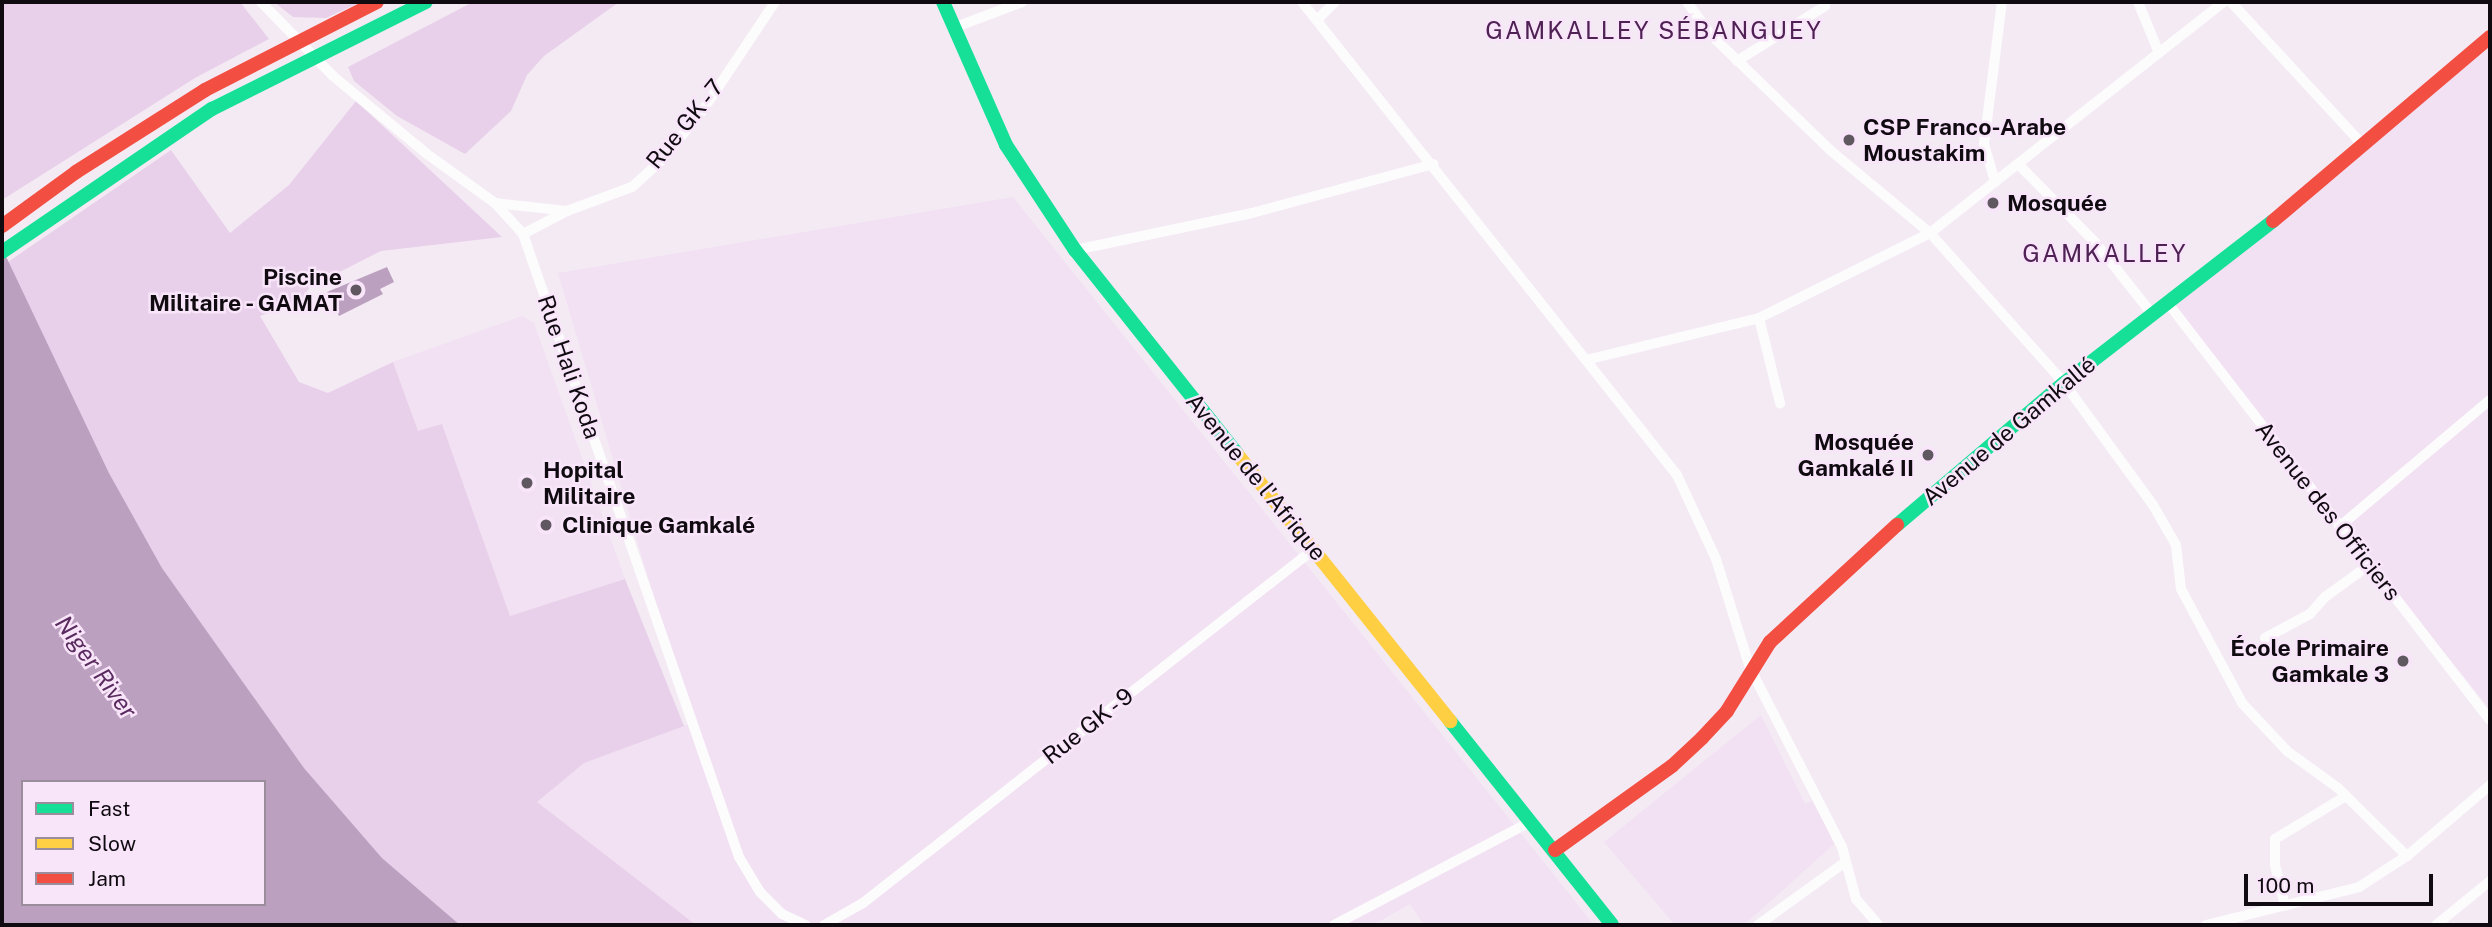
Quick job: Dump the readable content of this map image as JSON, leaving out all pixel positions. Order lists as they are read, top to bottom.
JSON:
{
  "streets": {
    "main road": ["Avenue de Gamkallé", "Avenue de l'Afrique"],
    "street": [
      "Rue GK - 7",
      "Rue Hali Koda",
      "Avenue des Officiers",
      "Rue GK - 9"
    ]
  },
  "crossings": [
    ["Rue GK - 7", "Rue Hali Koda"],
    ["Avenue de Gamkallé", "Avenue de l'Afrique"],
    ["Avenue de Gamkallé", "Avenue des Officiers"],
    ["Avenue de l'Afrique", "Rue GK - 9"]
  ],
  "districts": ["GAMKALLEY SÉBANGUEY", "GAMKALLEY"],
  "water": ["Niger River"],
  "places": [
    "CSP Franco-Arabe Moustakim",
    "Mosquée",
    "Piscine Militaire - GAMAT",
    "Mosquée Gamkalé II",
    "Hopital Militaire",
    "Clinique Gamkalé",
    "École Primaire Gamkale 3"
  ],
  "legend": ["Fast", "Slow", "Jam"],
  "scale_bar": "100 m"
}
